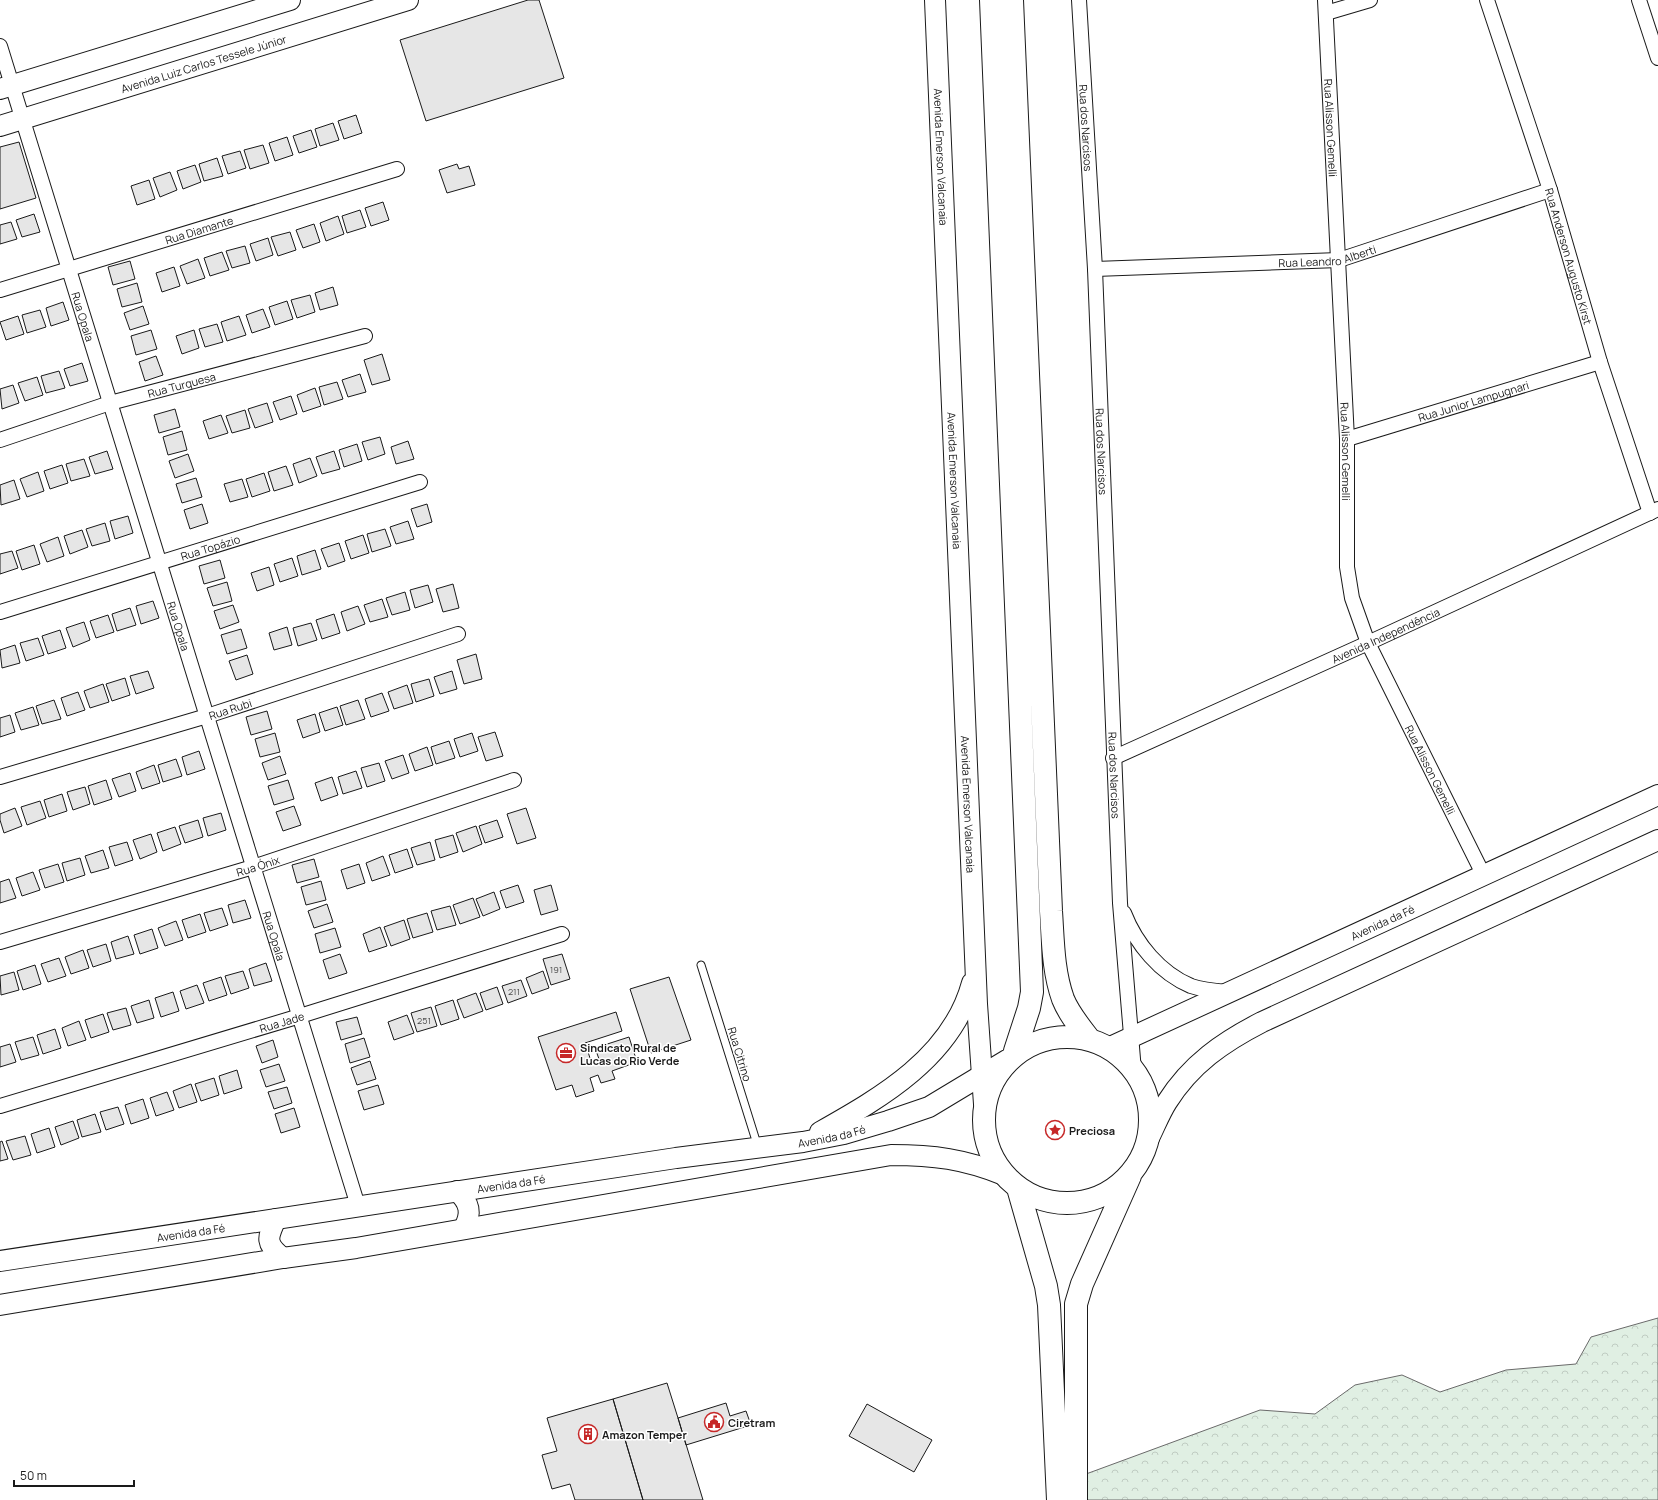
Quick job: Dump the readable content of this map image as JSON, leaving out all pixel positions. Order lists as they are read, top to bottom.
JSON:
{
  "streets": {
    "main road": ["Avenida Luiz Carlos Tessele Júnior", "Avenida Emerson Valcanaia", "Avenida da Fé"],
    "street": [
      "Rua dos Narcisos",
      "Rua Alisson Gemelli",
      "Rua Diamante",
      "Rua Leandro Alberti",
      "Rua Anderson Augusto Kirst",
      "Rua Opala",
      "Rua Turquesa",
      "Rua Junior Lampugnari",
      "Rua Topázio",
      "Avenida Independência",
      "Rua Rubi",
      "Rua Ónix",
      "Rua Jade"
    ],
    "lane": ["Rua Citrino"]
  },
  "crossings": [
    ["Avenida Luiz Carlos Tessele Júnior", "Rua Opala"],
    ["Rua dos Narcisos", "Rua Leandro Alberti"],
    ["Rua dos Narcisos", "Avenida Independência"],
    ["Rua dos Narcisos", "Avenida da Fé"],
    ["Rua Alisson Gemelli", "Rua Leandro Alberti"],
    ["Rua Alisson Gemelli", "Rua Junior Lampugnari"],
    ["Rua Alisson Gemelli", "Avenida Independência"],
    ["Rua Alisson Gemelli", "Avenida da Fé"],
    ["Rua Diamante", "Rua Opala"],
    ["Rua Leandro Alberti", "Rua Anderson Augusto Kirst"],
    ["Rua Anderson Augusto Kirst", "Rua Junior Lampugnari"],
    ["Rua Anderson Augusto Kirst", "Avenida Independência"],
    ["Rua Opala", "Rua Turquesa"],
    ["Rua Opala", "Rua Topázio"],
    ["Rua Opala", "Rua Rubi"],
    ["Rua Opala", "Rua Ónix"],
    ["Rua Opala", "Avenida da Fé"],
    ["Rua Opala", "Rua Jade"],
    ["Avenida da Fé", "Rua Citrino"]
  ],
  "places": {
    "office": ["Sindicato Rural de Lucas do Rio Verde"],
    "place": ["Preciosa"],
    "public building": ["Ciretram"],
    "building": ["Amazon Temper"]
  },
  "house_numbers": ["191", "211", "251"],
  "scale_bar": "50 m"
}
